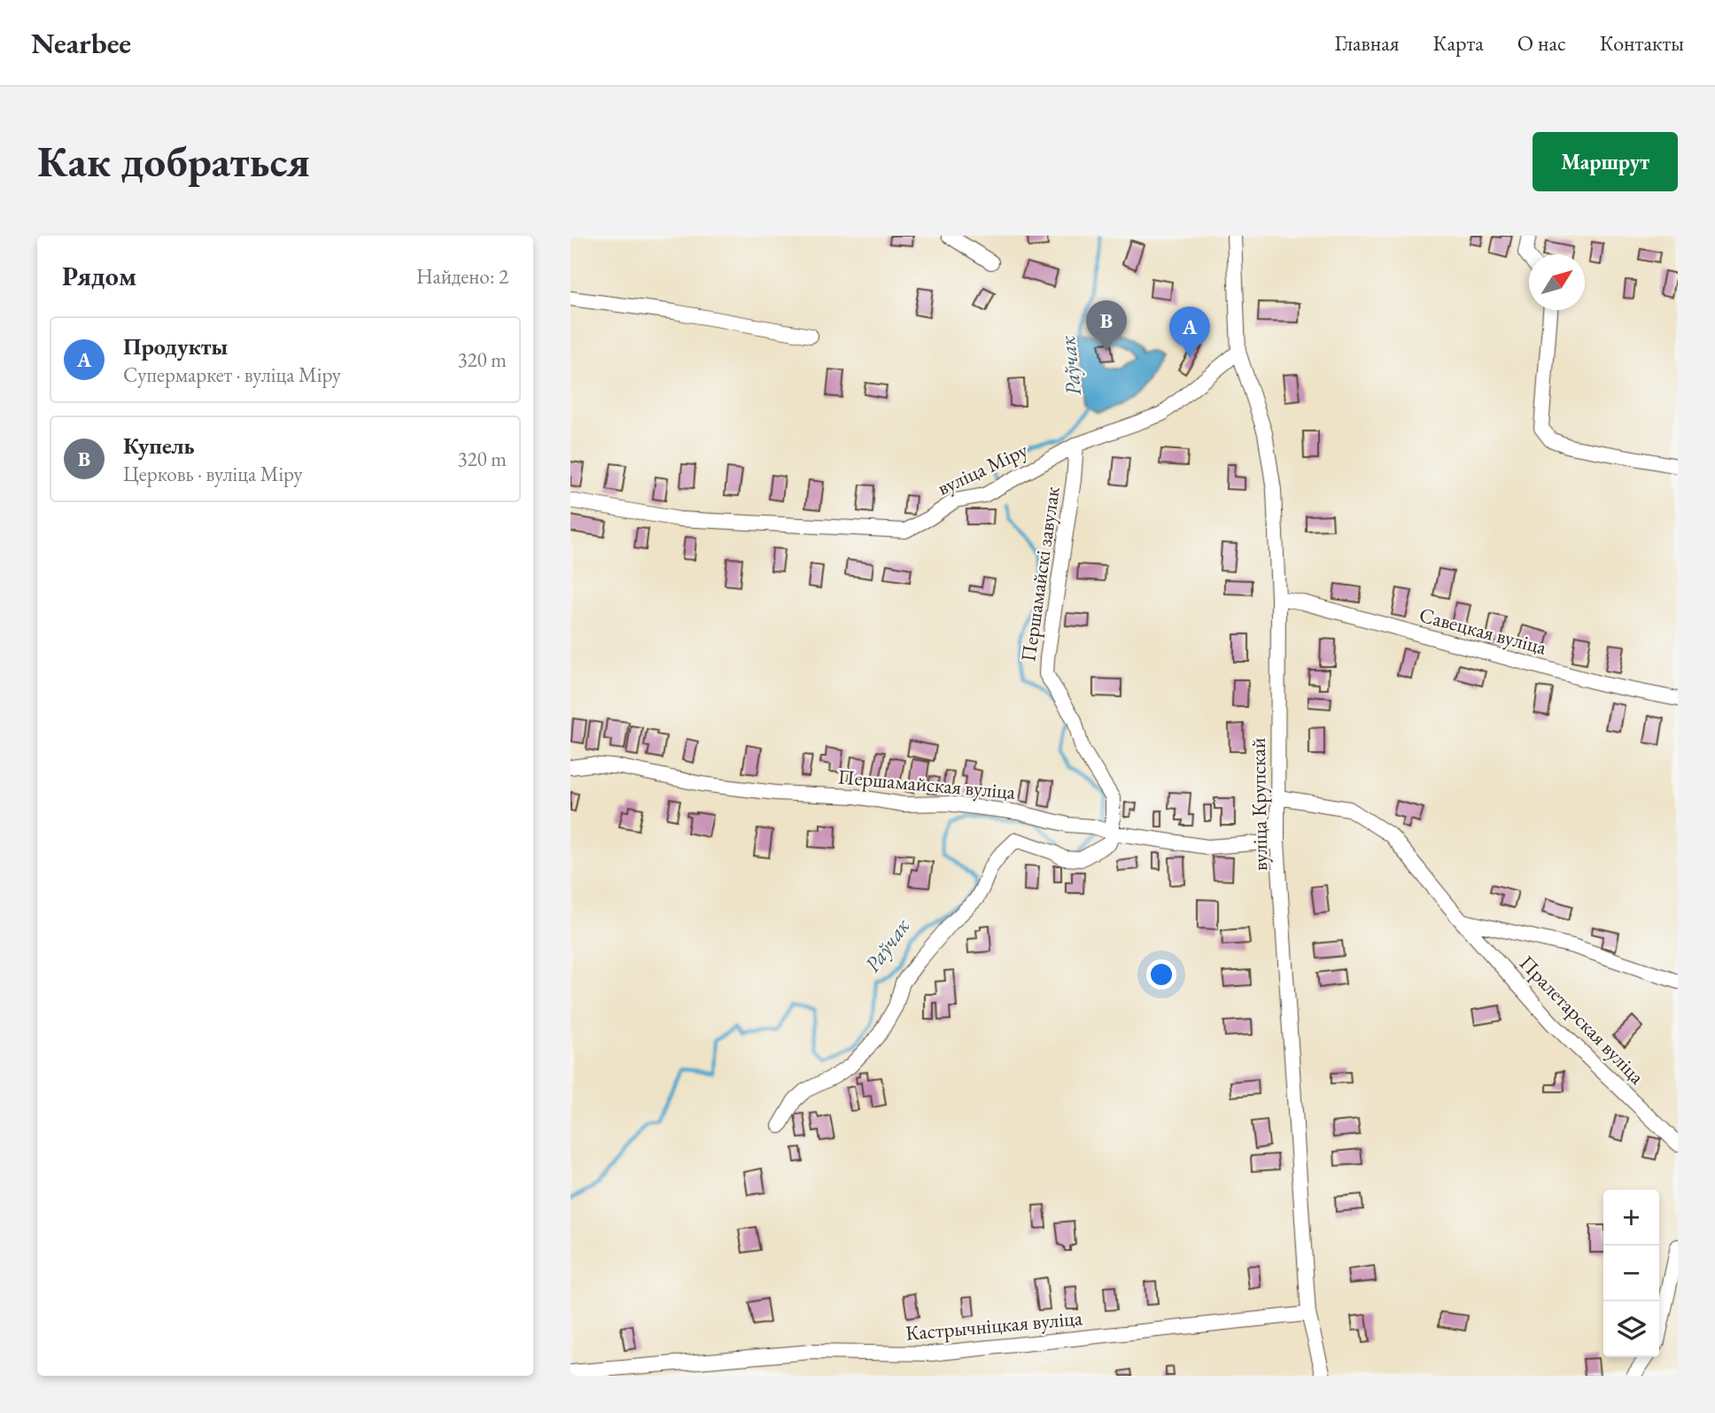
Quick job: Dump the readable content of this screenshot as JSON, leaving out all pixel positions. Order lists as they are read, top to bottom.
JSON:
{
  "streets": {
    "street": [
      "вуліца Міру",
      "Першамайскі завулак",
      "Савецкая вуліца",
      "Першамайская вуліца",
      "вуліца Крупскай",
      "Пралетарская вуліца",
      "Кастрычніцкая вуліца"
    ]
  },
  "crossings": [
    ["вуліца Міру", "Першамайскі завулак"],
    ["вуліца Міру", "вуліца Крупскай"],
    ["Першамайскі завулак", "Першамайская вуліца"],
    ["Савецкая вуліца", "вуліца Крупскай"],
    ["Першамайская вуліца", "вуліца Крупскай"],
    ["вуліца Крупскай", "Пралетарская вуліца"],
    ["вуліца Крупскай", "Кастрычніцкая вуліца"]
  ],
  "water": ["Раўчак"],
  "north": "top right",
  "page": {
    "header": "Nearbee",
    "nav": [
      "Главная",
      "Карта",
      "О нас",
      "Контакты"
    ],
    "buttons": "Маршрут",
    "title": "Как добраться",
    "heading": ["Рядом", "Найдено: 2"],
    "pins": ["B", "A"],
    "list": [
      {
        "mark": "A",
        "name": "Продукты",
        "note": "Супермаркет · вуліца Міру",
        "value": "320 m"
      },
      {
        "mark": "B",
        "name": "Купель",
        "note": "Церковь · вуліца Міру",
        "value": "320 m"
      }
    ],
    "map_buttons": ["+", "−"]
  }
}
